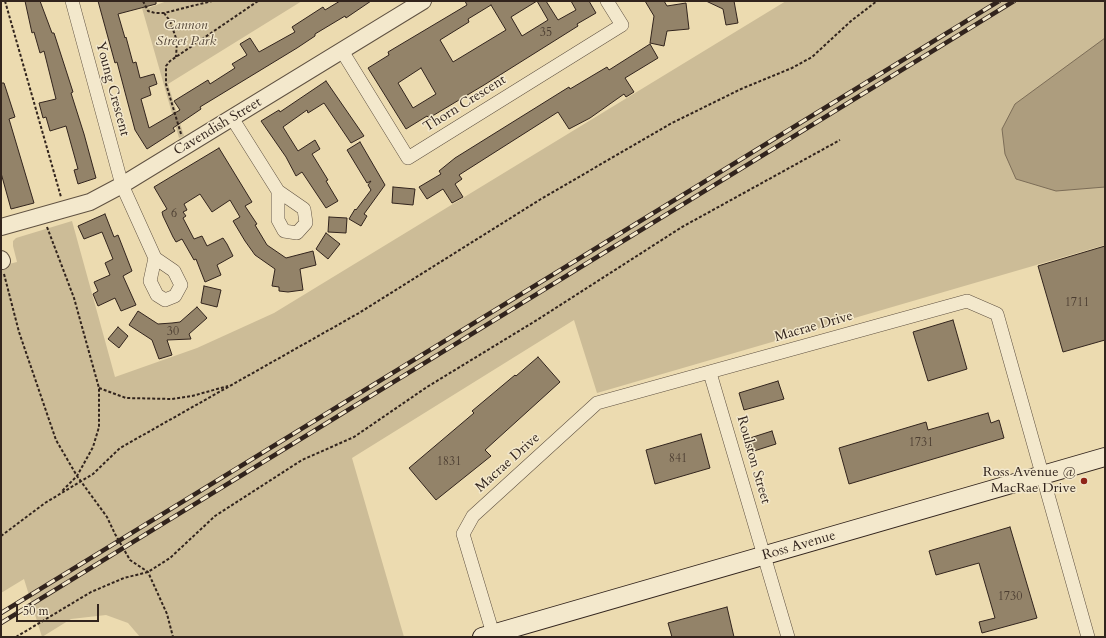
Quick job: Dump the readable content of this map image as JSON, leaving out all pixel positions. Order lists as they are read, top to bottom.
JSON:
{
  "streets": {
    "main road": ["Ross Avenue"],
    "street": [
      "Young Crescent",
      "Thorn Crescent",
      "Cavendish Street",
      "Macrae Drive",
      "Roulston Street"
    ]
  },
  "crossings": [
    ["Young Crescent", "Cavendish Street"],
    ["Thorn Crescent", "Cavendish Street"],
    ["Macrae Drive", "Roulston Street"],
    ["Macrae Drive", "Ross Avenue"],
    ["Roulston Street", "Ross Avenue"]
  ],
  "parks": ["Cannon Street Park"],
  "places": ["Ross Avenue @ MacRae Drive"],
  "house_numbers": [
    "35",
    "6",
    "1711",
    "30",
    "1731",
    "841",
    "1831",
    "1730"
  ],
  "scale_bar": "50 m"
}
